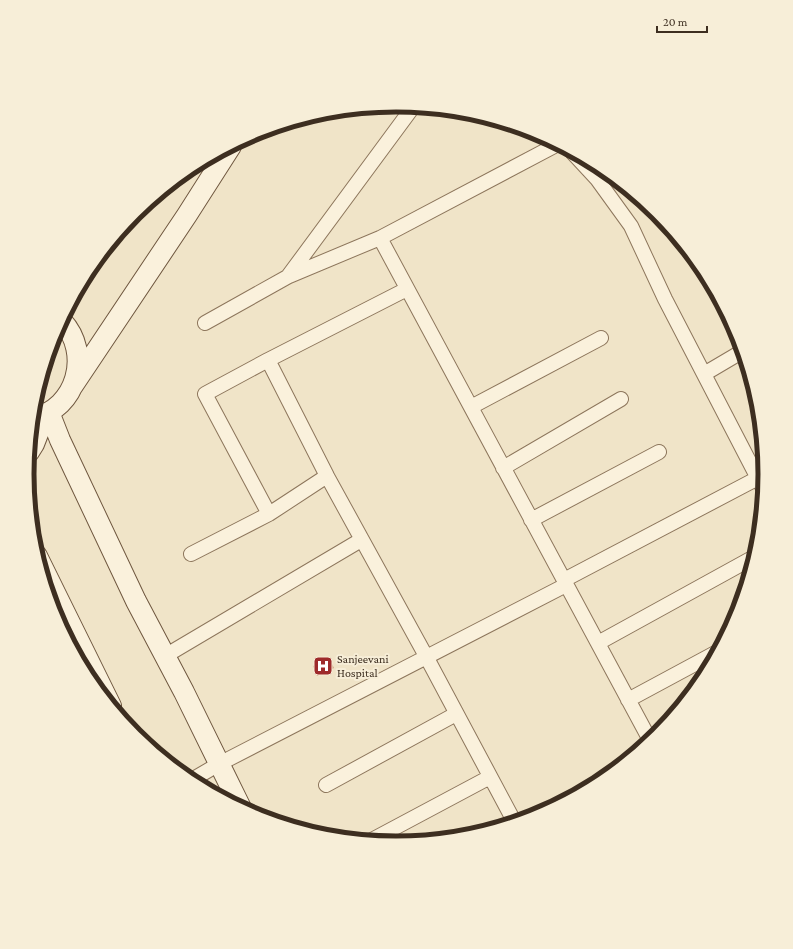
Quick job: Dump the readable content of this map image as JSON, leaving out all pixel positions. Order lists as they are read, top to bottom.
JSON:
{
  "places": {
    "hospital": ["Sanjeevani Hospital"]
  },
  "scale_bar": "20 m"
}
